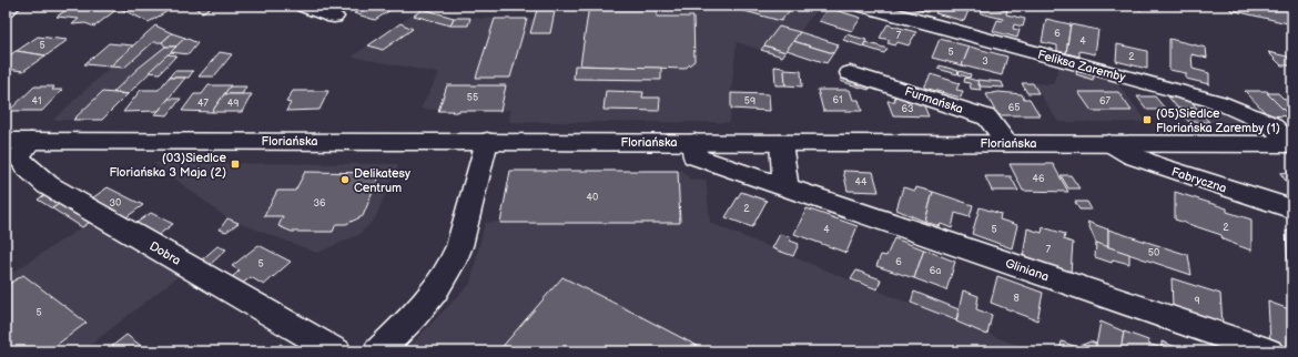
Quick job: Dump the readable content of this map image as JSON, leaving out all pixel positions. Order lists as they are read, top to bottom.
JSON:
{
  "streets": {
    "street": [
      "Feliksa Zaremby",
      "Furmańska",
      "Floriańska",
      "Fabryczna",
      "Dobra",
      "Gliniana"
    ]
  },
  "crossings": [
    ["Feliksa Zaremby", "Floriańska"],
    ["Furmańska", "Floriańska"],
    ["Floriańska", "Fabryczna"],
    ["Floriańska", "Dobra"],
    ["Floriańska", "Gliniana"]
  ],
  "places": {
    "transit": ["(05)Siedlce Floriańska Zaremby (1)", "(03)Siedlce Floriańska 3 Maja (2)"],
    "other": ["Delikatesy Centrum"]
  },
  "house_numbers": [
    "6",
    "7",
    "4",
    "5",
    "5",
    "2",
    "3",
    "55",
    "61",
    "41",
    "59",
    "67",
    "47",
    "49",
    "65",
    "63",
    "46",
    "44",
    "40",
    "30",
    "36",
    "2",
    "2",
    "4",
    "5",
    "7",
    "50",
    "6",
    "5",
    "6a",
    "8",
    "9",
    "5"
  ]
}
